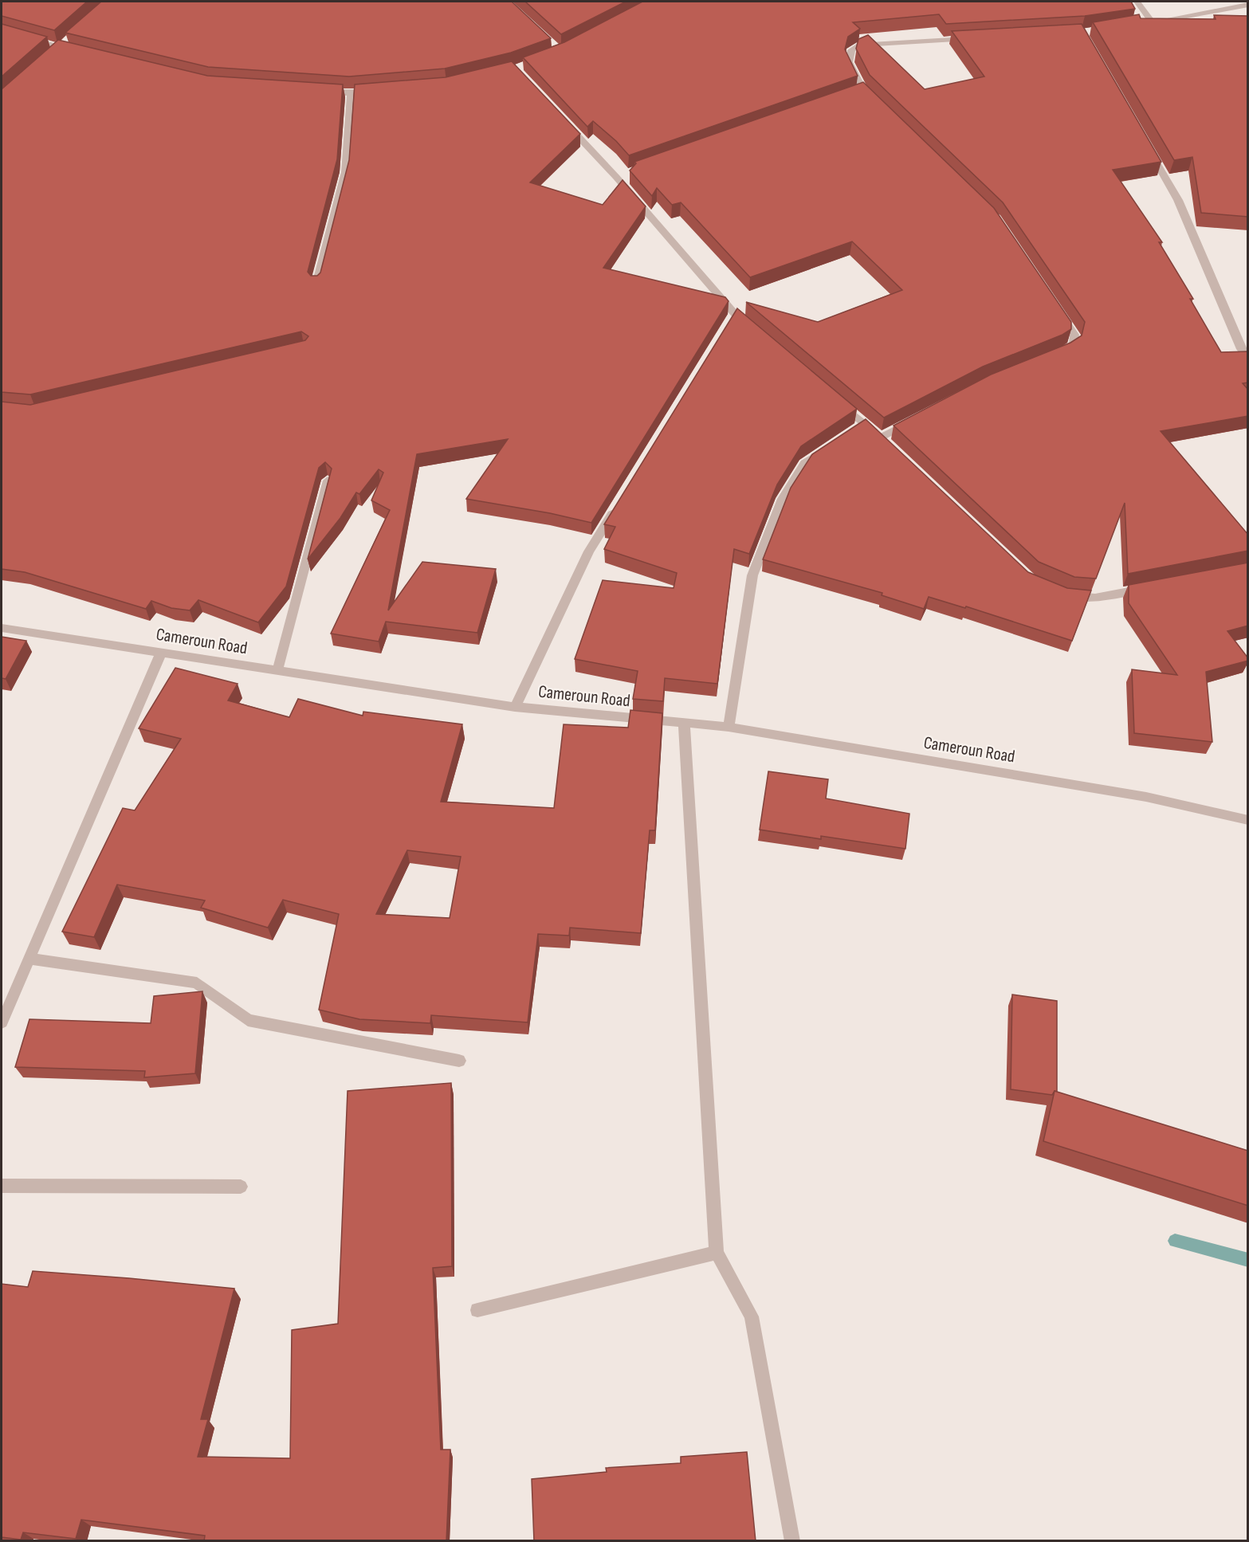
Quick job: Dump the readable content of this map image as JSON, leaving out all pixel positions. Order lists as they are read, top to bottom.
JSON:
{
  "streets": {
    "street": ["Cameroun Road"]
  }
}
